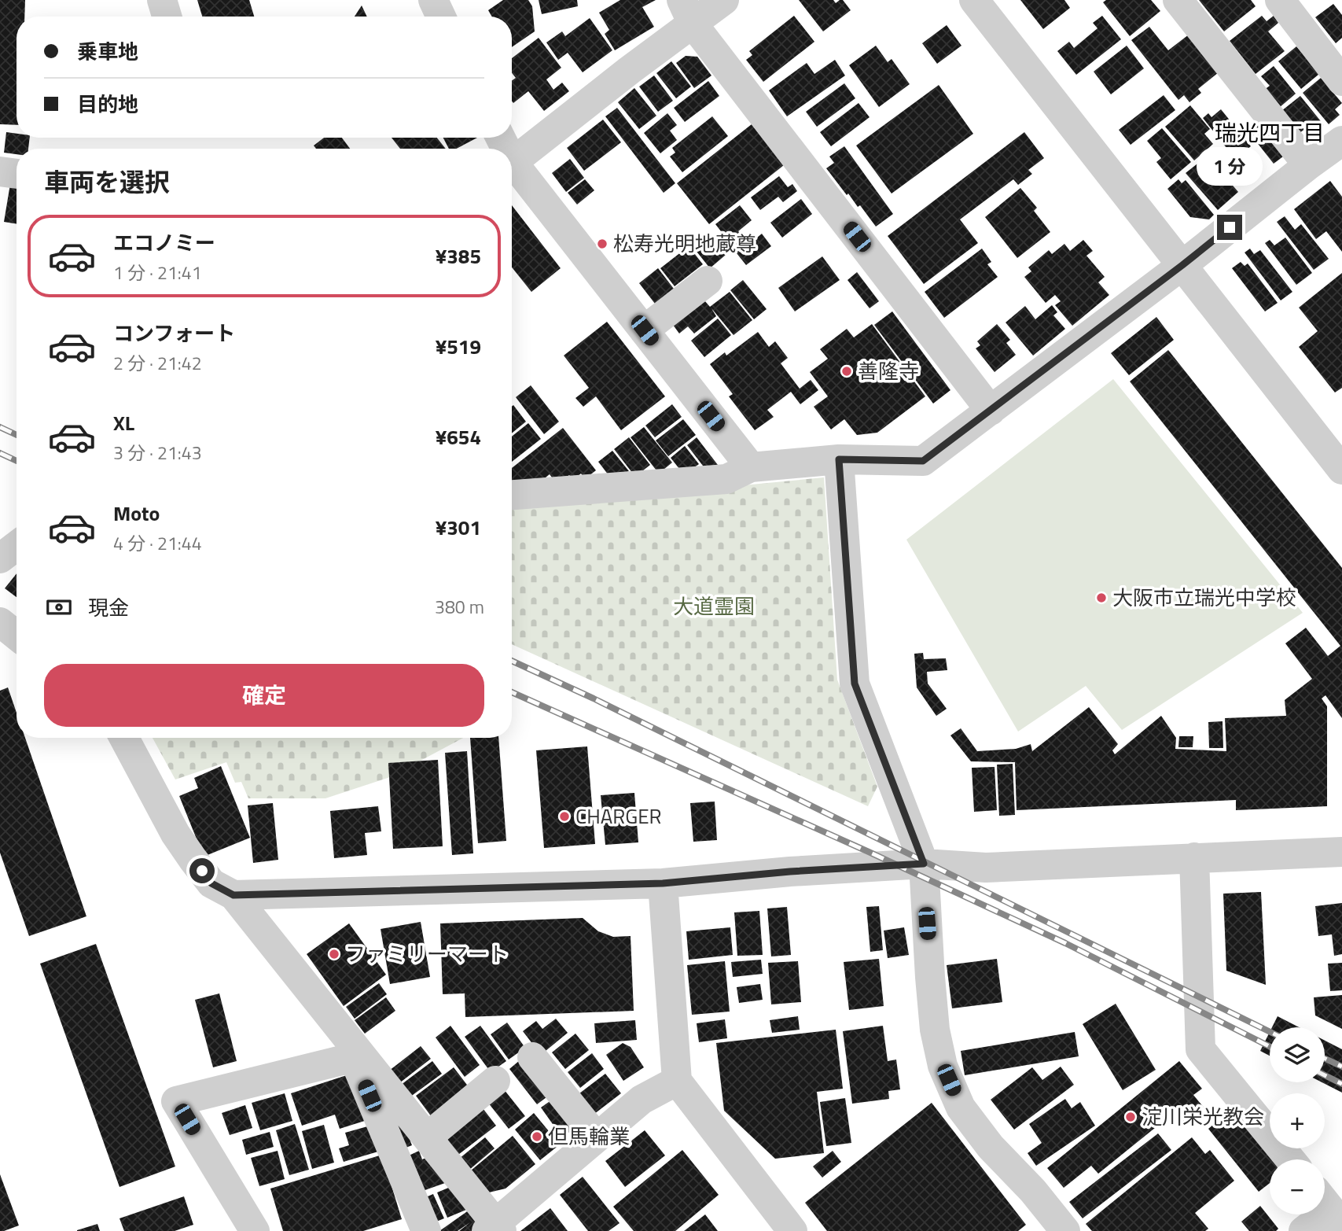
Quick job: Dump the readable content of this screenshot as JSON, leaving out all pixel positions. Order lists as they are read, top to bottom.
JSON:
{
  "districts": ["瑞光四丁目"],
  "parks": ["大道霊園"],
  "places": [
    "松寿光明地蔵尊",
    "善隆寺",
    "大阪市立瑞光中学校",
    "CHARGER",
    "ファミリーマート",
    "淀川栄光教会",
    "但馬輪業"
  ],
  "page": {
    "banner": ["乗車地", "目的地"],
    "bubble": "1 分",
    "heading": "車両を選択",
    "list": [
      {
        "name": "エコノミー",
        "note": "1 分 · 21:41",
        "value": "¥385"
      },
      {
        "name": "コンフォート",
        "note": "2 分 · 21:42",
        "value": "¥519"
      },
      {
        "name": "XL",
        "note": "3 分 · 21:43",
        "value": "¥654"
      },
      {
        "name": "Moto",
        "note": "4 分 · 21:44",
        "value": "¥301"
      }
    ],
    "pay": ["現金", "380 m"],
    "buttons": "確定",
    "map_buttons": ["+", "−"]
  }
}
